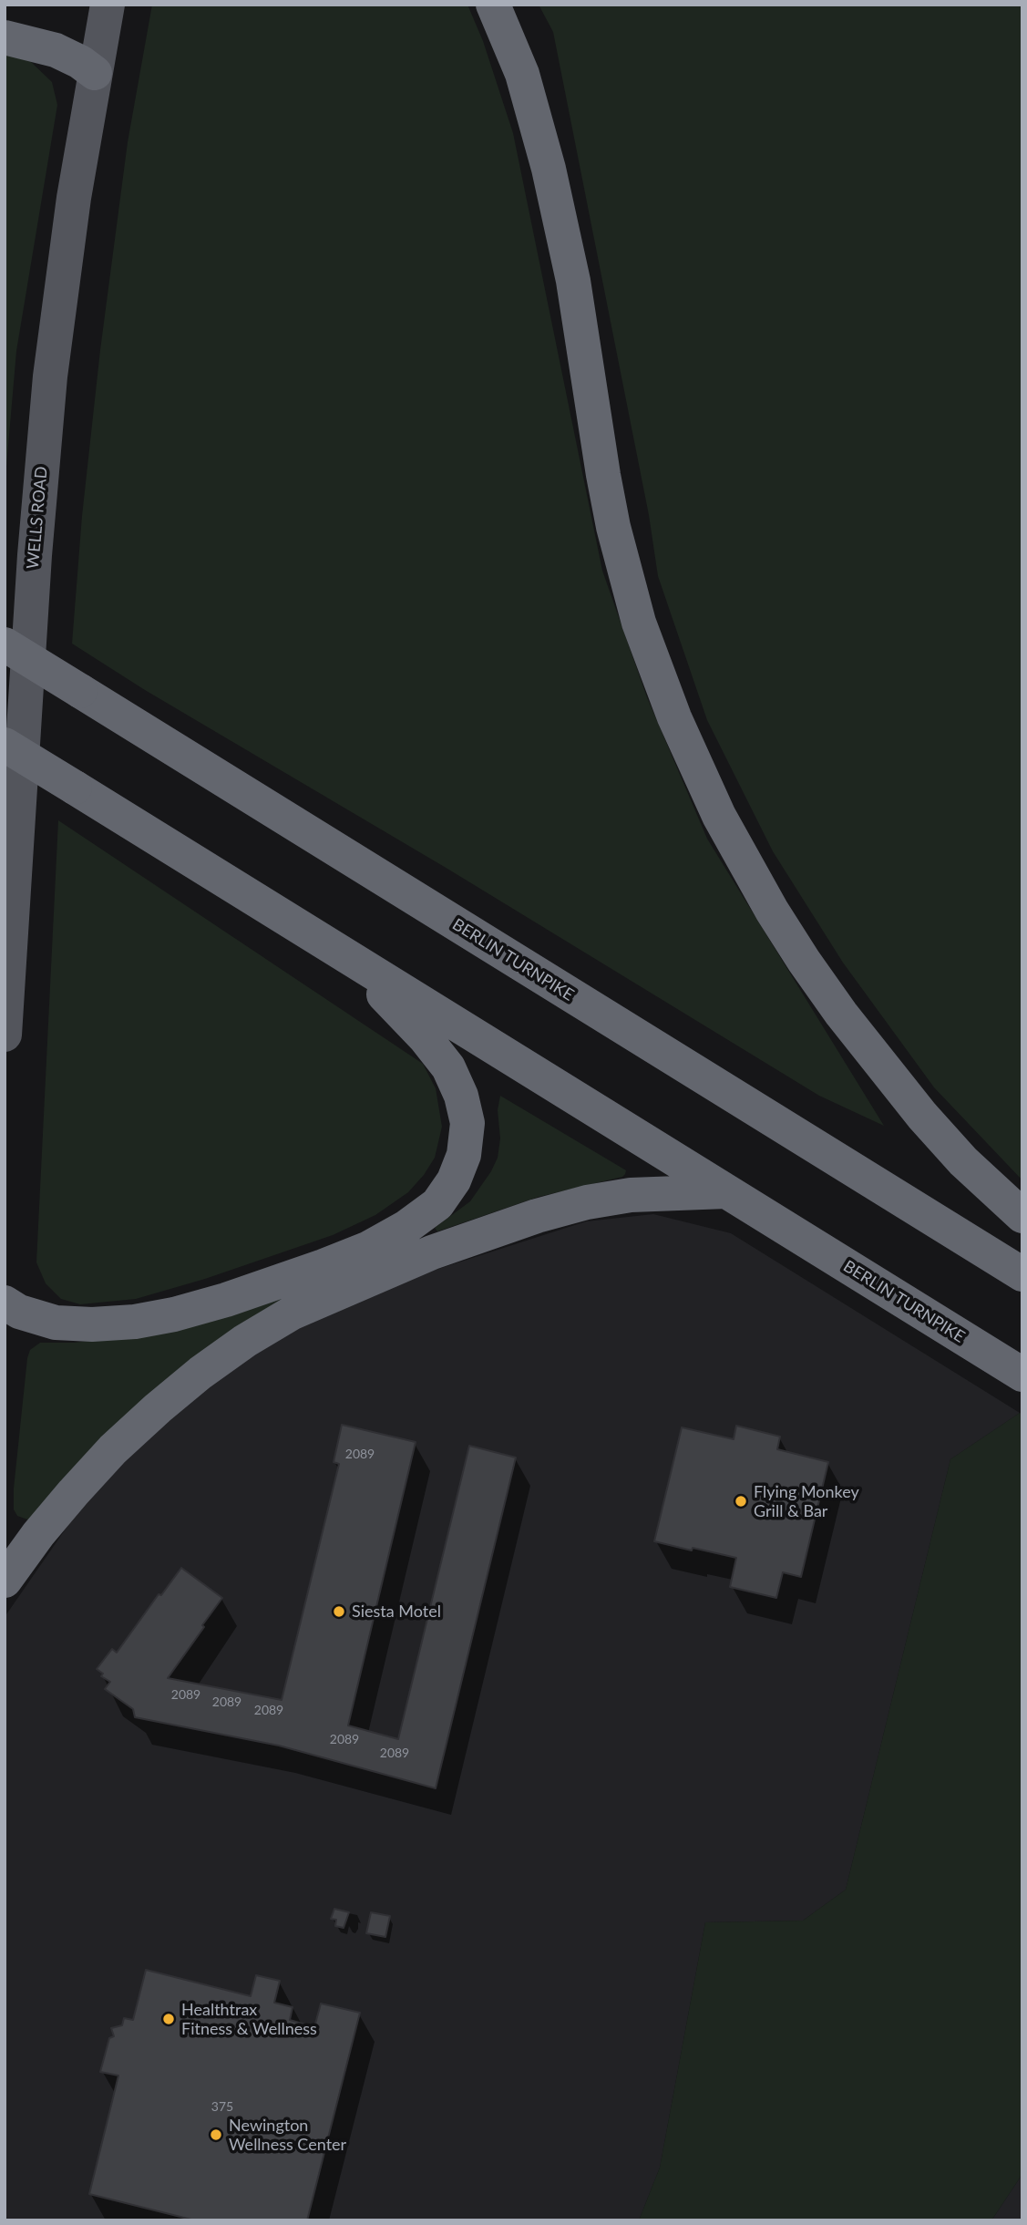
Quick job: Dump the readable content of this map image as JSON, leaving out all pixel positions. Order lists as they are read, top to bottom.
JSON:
{
  "streets": {
    "highway": ["BERLIN TURNPIKE"],
    "main road": ["WELLS ROAD"]
  },
  "places": [
    "Flying Monkey Grill & Bar",
    "Siesta Motel",
    "Healthtrax Fitness & Wellness",
    "Newington Wellness Center"
  ],
  "house_numbers": [
    "2089",
    "2089",
    "2089",
    "2089",
    "2089",
    "2089",
    "375"
  ]
}
